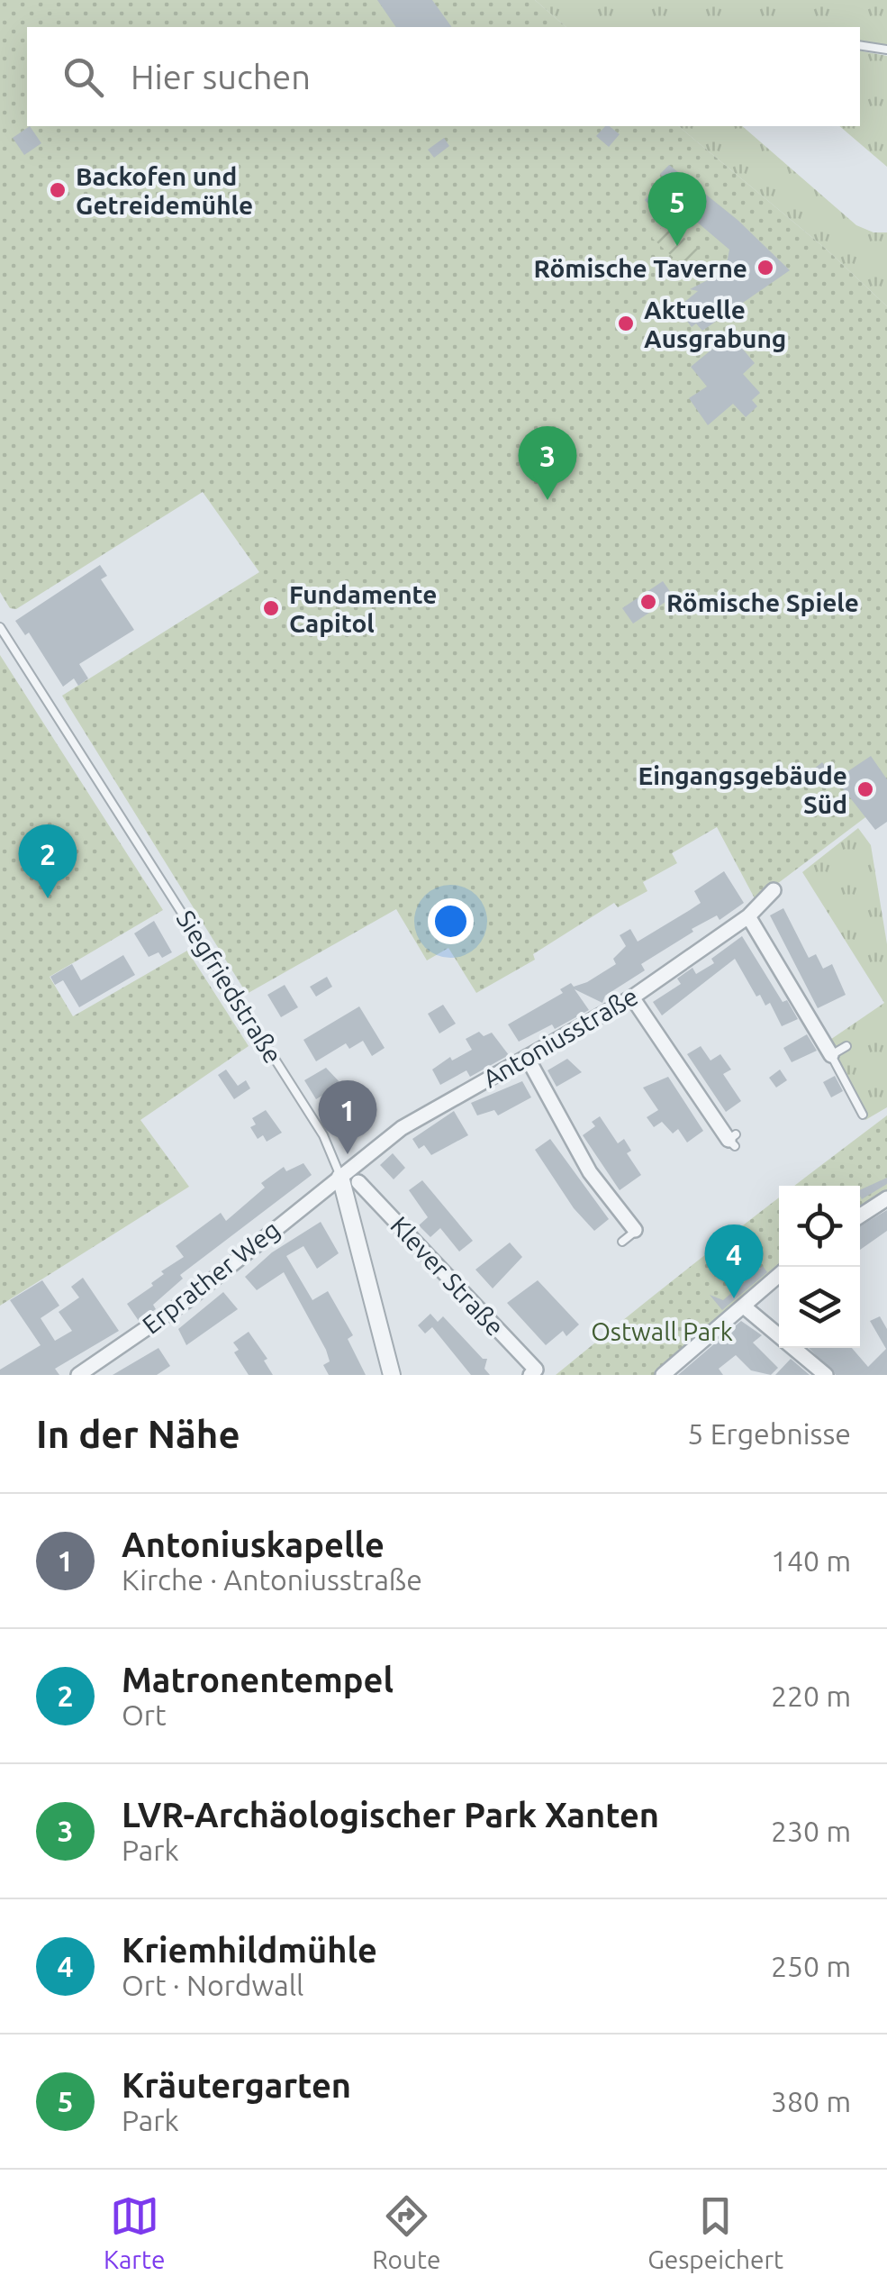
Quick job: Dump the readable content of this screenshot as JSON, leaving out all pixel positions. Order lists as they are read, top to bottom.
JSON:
{
  "streets": {
    "street": [
      "Siegfriedstraße",
      "Antoniusstraße",
      "Klever Straße",
      "Erprather Weg"
    ]
  },
  "crossings": [
    ["Siegfriedstraße", "Antoniusstraße"],
    ["Siegfriedstraße", "Erprather Weg"],
    ["Antoniusstraße", "Erprather Weg"]
  ],
  "parks": ["Ostwall Park"],
  "places": [
    "Backofen und Getreidemühle",
    "Römische Taverne",
    "Aktuelle Ausgrabung",
    "Römische Spiele",
    "Fundamente Capitol",
    "Eingangsgebäude Süd"
  ],
  "page": {
    "search": "Hier suchen",
    "pins": [
      "5",
      "3",
      "2",
      "1",
      "4"
    ],
    "heading": ["In der Nähe", "5 Ergebnisse"],
    "list": [
      {
        "mark": "1",
        "name": "Antoniuskapelle",
        "note": "Kirche · Antoniusstraße",
        "value": "140 m"
      },
      {
        "mark": "2",
        "name": "Matronentempel",
        "note": "Ort",
        "value": "220 m"
      },
      {
        "mark": "3",
        "name": "LVR-Archäologischer Park Xanten",
        "note": "Park",
        "value": "230 m"
      },
      {
        "mark": "4",
        "name": "Kriemhildmühle",
        "note": "Ort · Nordwall",
        "value": "250 m"
      },
      {
        "mark": "5",
        "name": "Kräutergarten",
        "note": "Park",
        "value": "380 m"
      }
    ],
    "nav": ["Karte", "Route", "Gespeichert"]
  }
}
